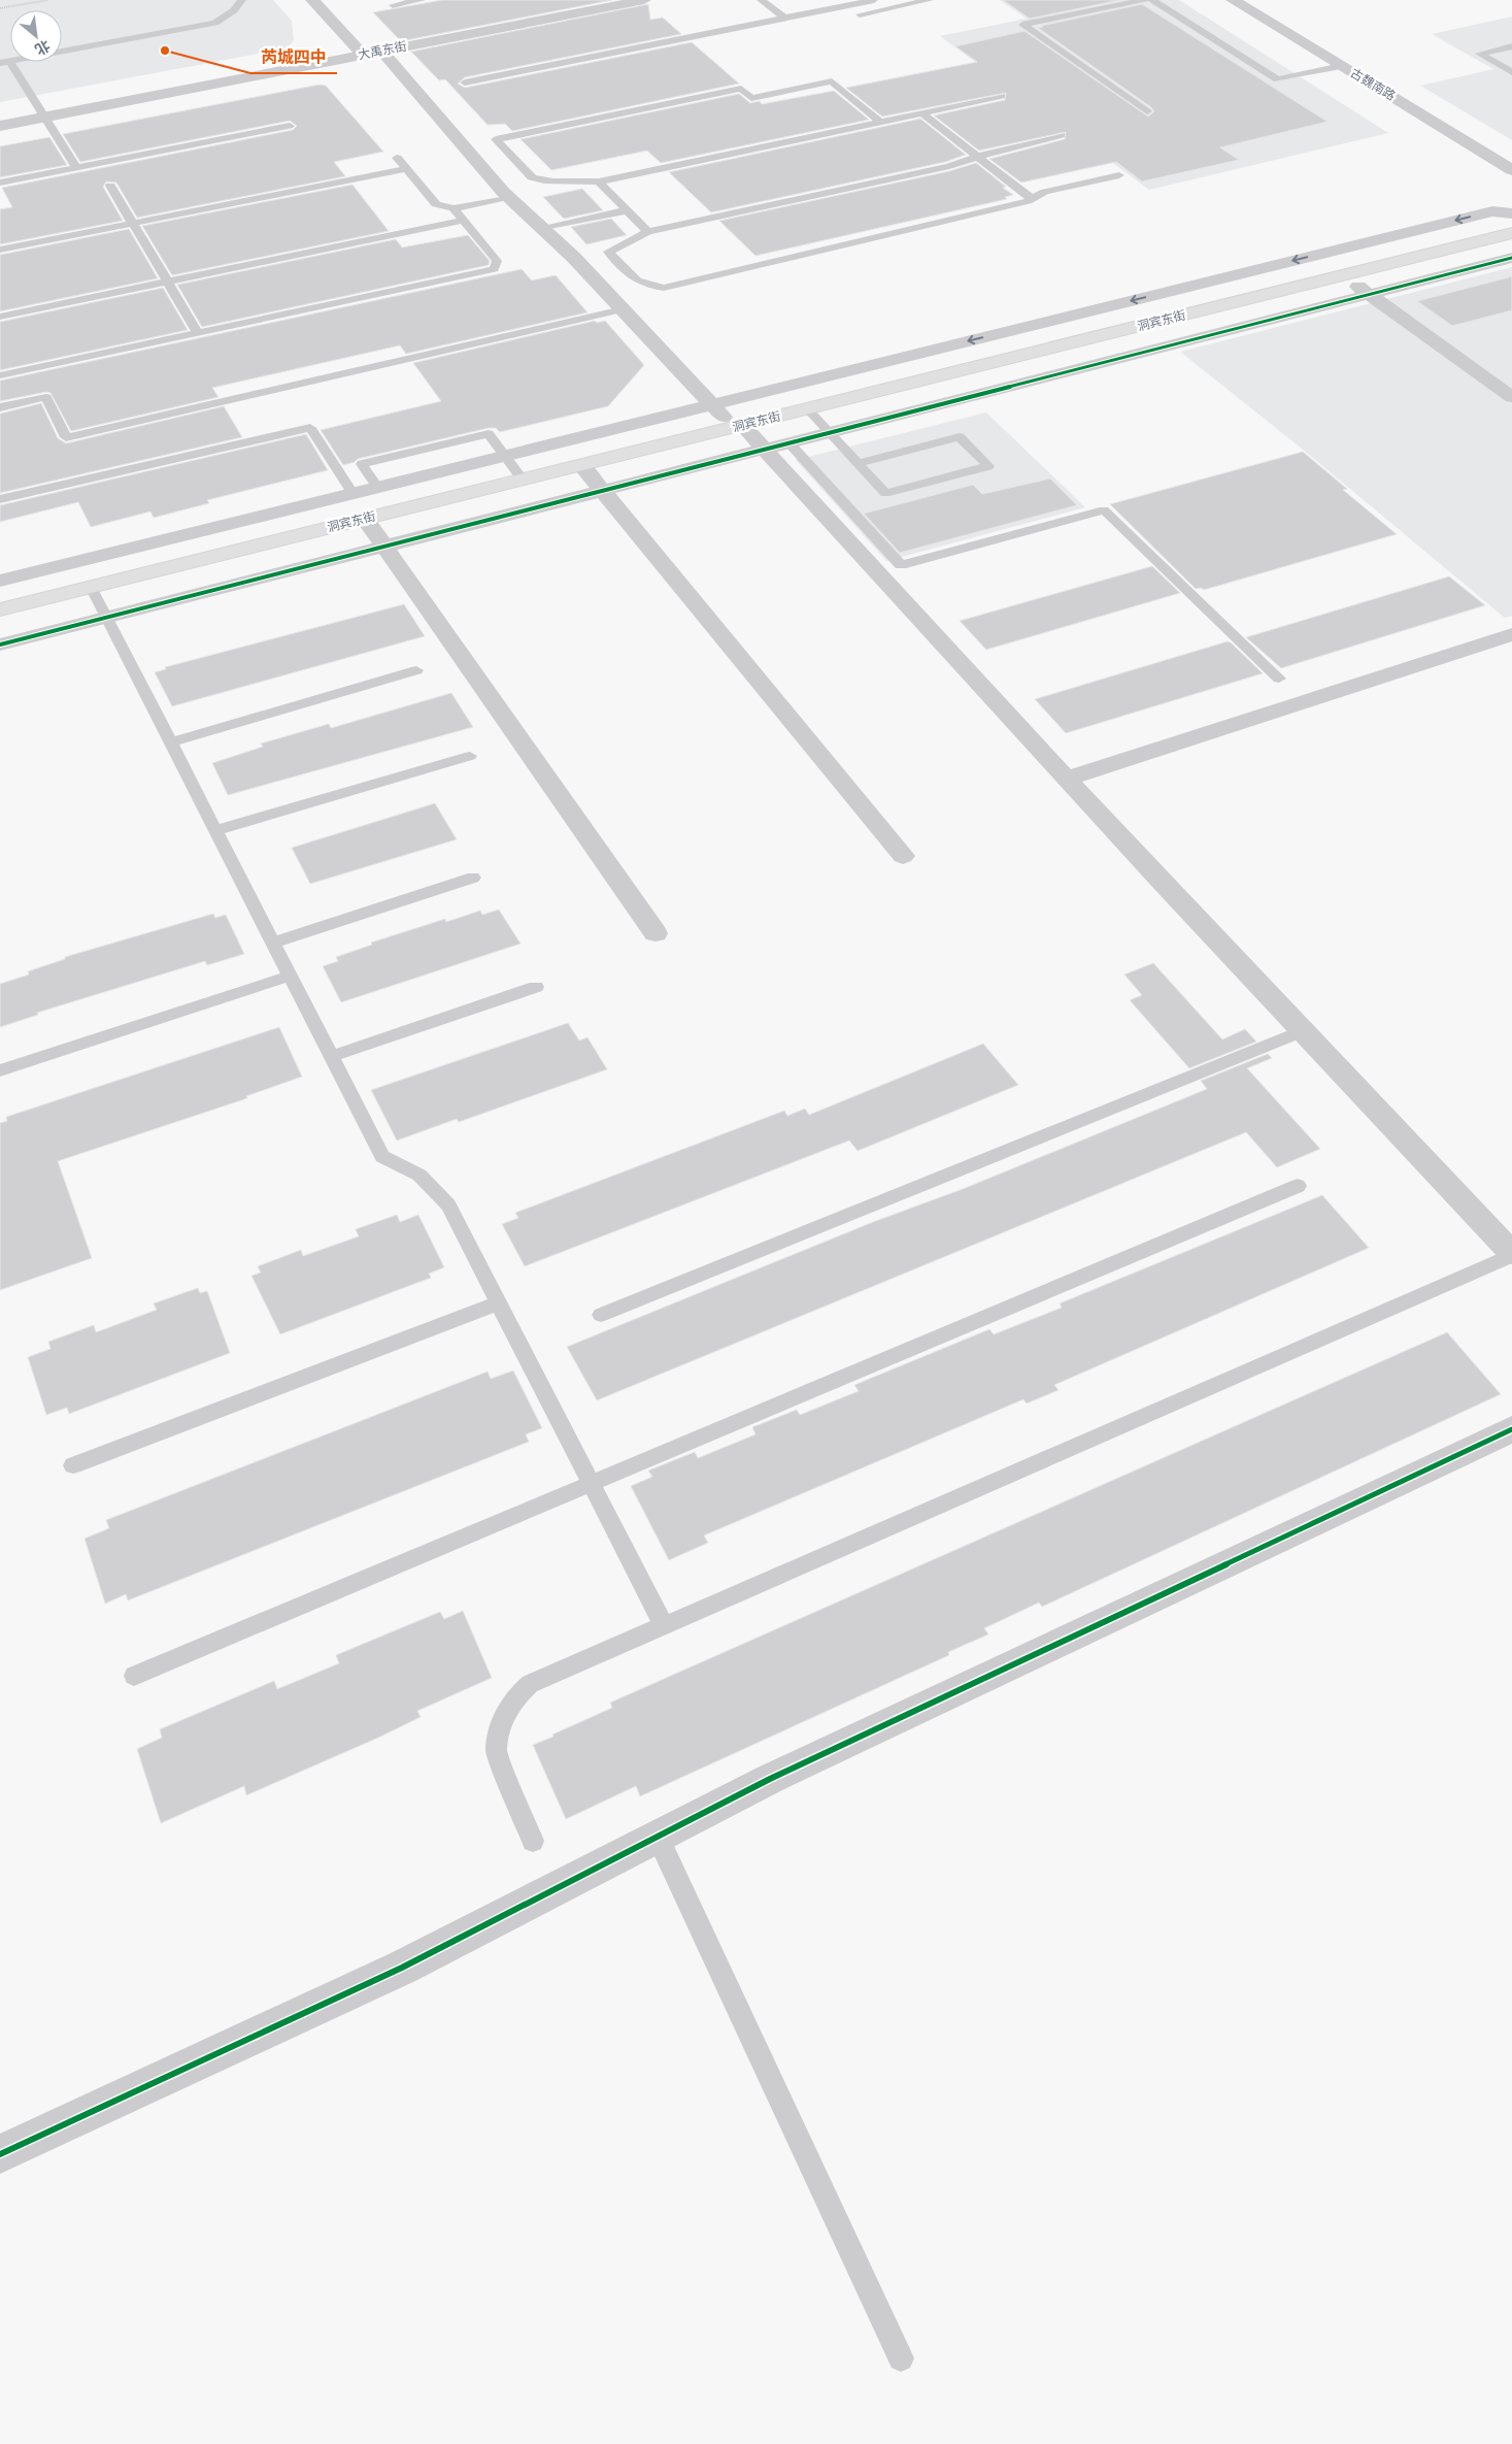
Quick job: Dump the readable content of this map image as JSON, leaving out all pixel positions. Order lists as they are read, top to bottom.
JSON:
{
  "streets": {
    "main road": ["洞宾东街"],
    "street": ["大禹东街", "古魏南路"]
  },
  "places": ["芮城四中"],
  "north": "bottom right"
}
